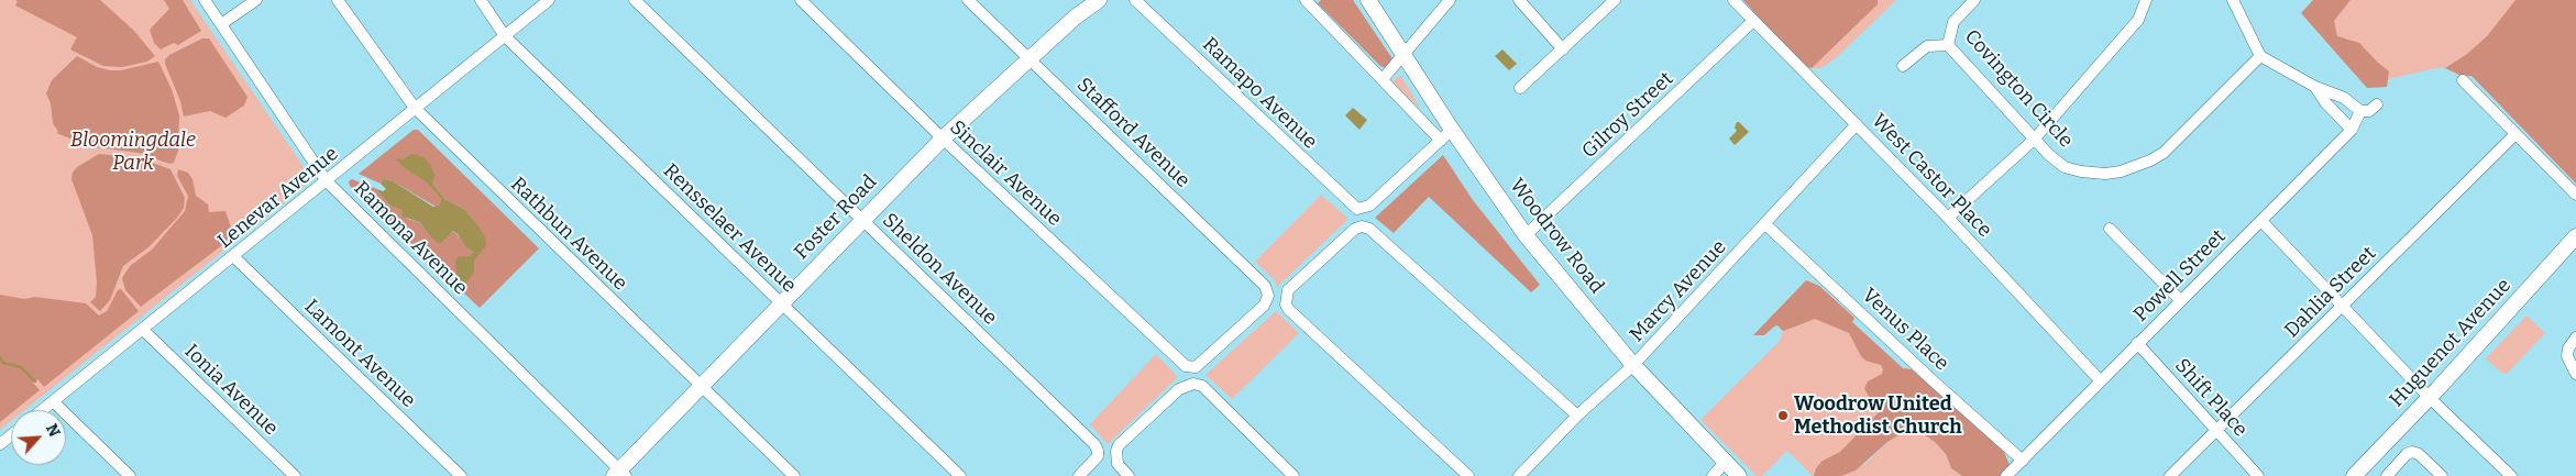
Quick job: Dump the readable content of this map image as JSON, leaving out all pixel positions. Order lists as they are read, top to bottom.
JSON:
{
  "streets": {
    "street": [
      "Covington Circle",
      "Ramapo Avenue",
      "Gilroy Street",
      "Stafford Avenue",
      "Sinclair Avenue",
      "West Castor Place",
      "Lenevar Avenue",
      "Foster Road",
      "Rensselaer Avenue",
      "Rathbun Avenue",
      "Woodrow Road",
      "Ramona Avenue",
      "Sheldon Avenue",
      "Powell Street",
      "Marcy Avenue",
      "Dahlia Street",
      "Venus Place",
      "Huguenot Avenue",
      "Lamont Avenue",
      "Ionia Avenue",
      "Shift Place"
    ]
  },
  "crossings": [
    ["Ramapo Avenue", "Woodrow Road"],
    ["Gilroy Street", "West Castor Place"],
    ["Gilroy Street", "Woodrow Road"],
    ["Stafford Avenue", "Sinclair Avenue"],
    ["Stafford Avenue", "Foster Road"],
    ["Sinclair Avenue", "Foster Road"],
    ["West Castor Place", "Powell Street"],
    ["West Castor Place", "Marcy Avenue"],
    ["Lenevar Avenue", "Rensselaer Avenue"],
    ["Lenevar Avenue", "Rathbun Avenue"],
    ["Lenevar Avenue", "Ramona Avenue"],
    ["Lenevar Avenue", "Lamont Avenue"],
    ["Lenevar Avenue", "Ionia Avenue"],
    ["Foster Road", "Rensselaer Avenue"],
    ["Foster Road", "Rathbun Avenue"],
    ["Foster Road", "Ramona Avenue"],
    ["Foster Road", "Sheldon Avenue"],
    ["Woodrow Road", "Marcy Avenue"],
    ["Powell Street", "Venus Place"],
    ["Powell Street", "Shift Place"],
    ["Marcy Avenue", "Venus Place"],
    ["Dahlia Street", "Shift Place"]
  ],
  "parks": ["Bloomingdale Park"],
  "places": ["Woodrow United Methodist Church"],
  "north": "top right"
}
